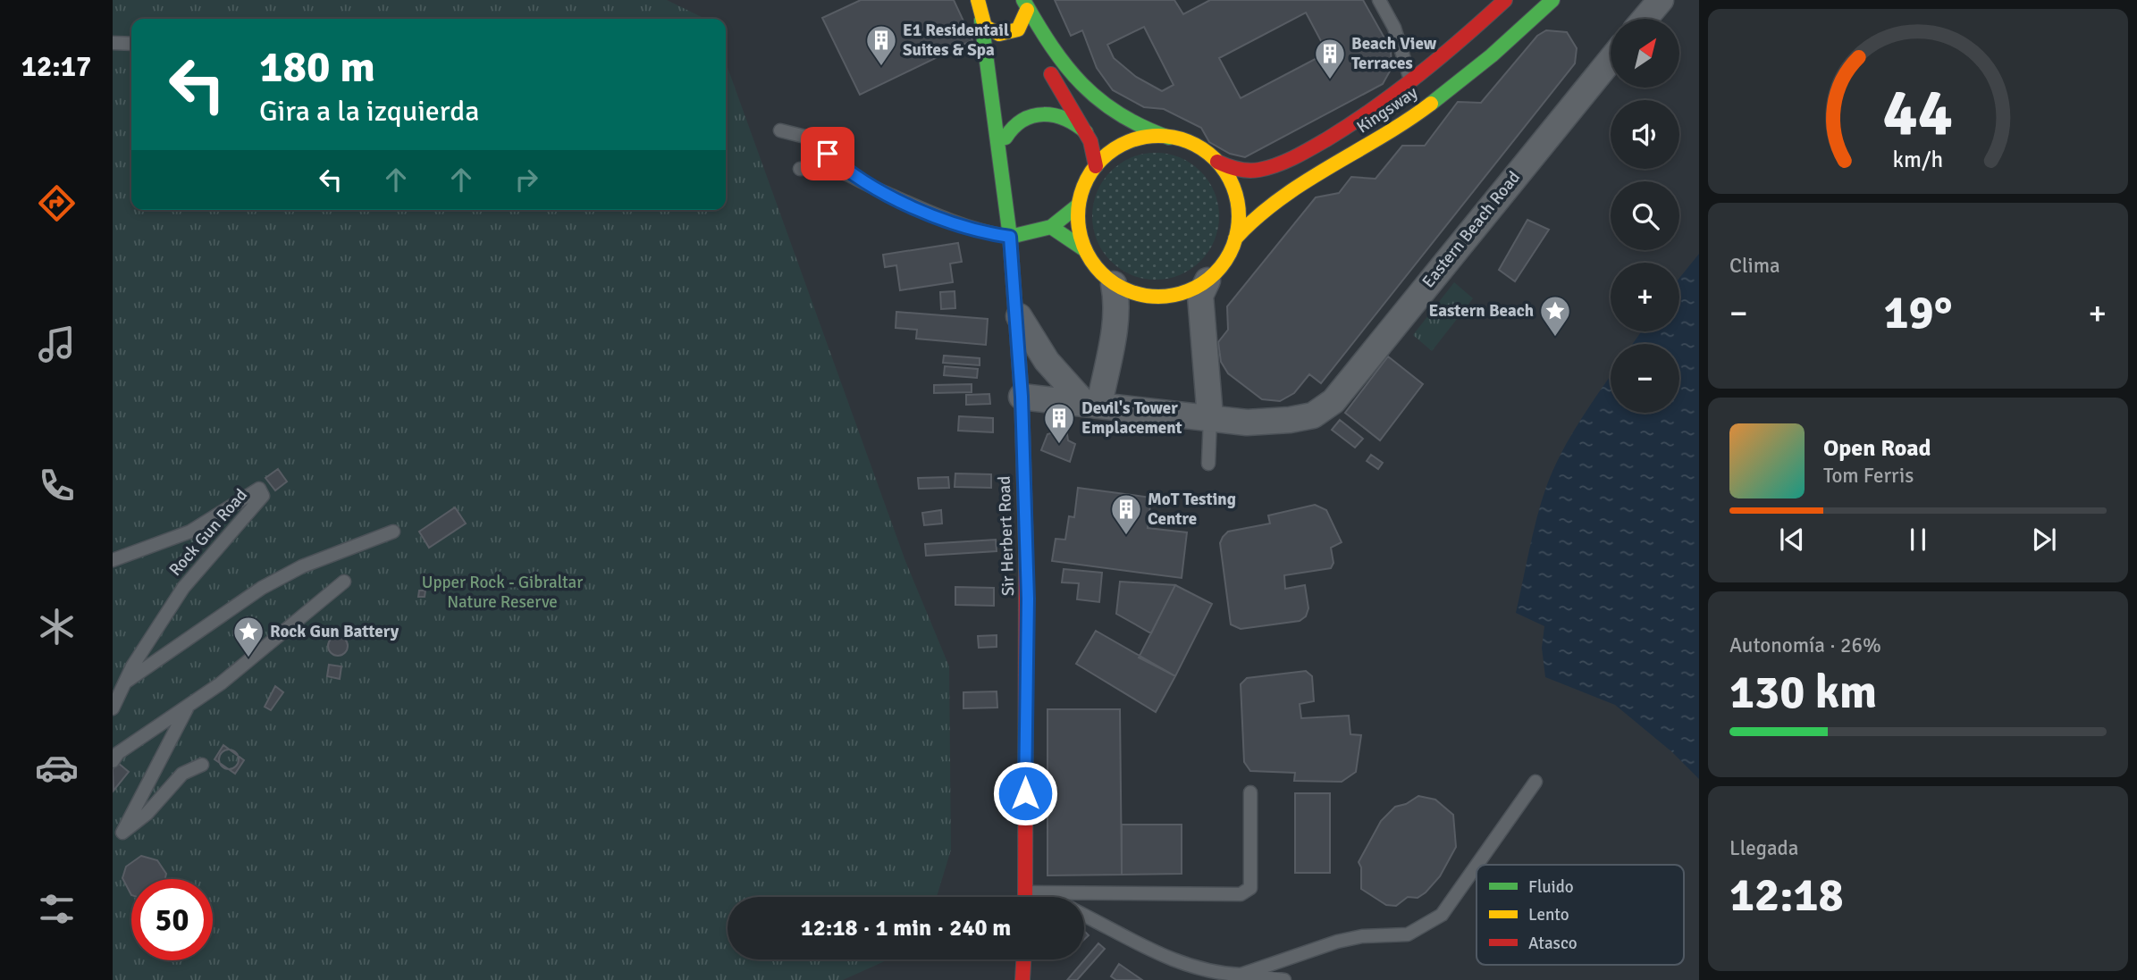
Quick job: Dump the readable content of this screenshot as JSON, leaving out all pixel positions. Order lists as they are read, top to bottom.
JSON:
{
  "streets": {
    "main road": ["Kingsway", "Sir Herbert Road"],
    "street": ["Eastern Beach Road"],
    "lane": ["Rock Gun Road"]
  },
  "crossings": [
    ["Eastern Beach Road", "Sir Herbert Road"]
  ],
  "parks": ["Upper Rock - Gibraltar Nature Reserve"],
  "places": {
    "building": [
      "E1 Residentail Suites & Spa",
      "Beach View Terraces",
      "Devil's Tower Emplacement",
      "MoT Testing Centre"
    ],
    "place": ["Eastern Beach", "Rock Gun Battery"]
  },
  "legend": ["Fluido", "Lento", "Atasco"],
  "north": "top right",
  "page": {
    "tabs": "12:17",
    "map_buttons": ["+", "−"],
    "turn": ["180 m", "Gira a la izquierda"],
    "tile": [
      "Clima",
      ["Autonomía · 26%", "130 km"],
      ["Llegada", "12:18"]
    ],
    "heat": ["−", "19°", "+"],
    "song": ["Open Road", "Tom Ferris"],
    "limit": "50",
    "trip": "12:18 · 1 min · 240 m",
    "gauge": ["44", "km/h"]
  }
}
